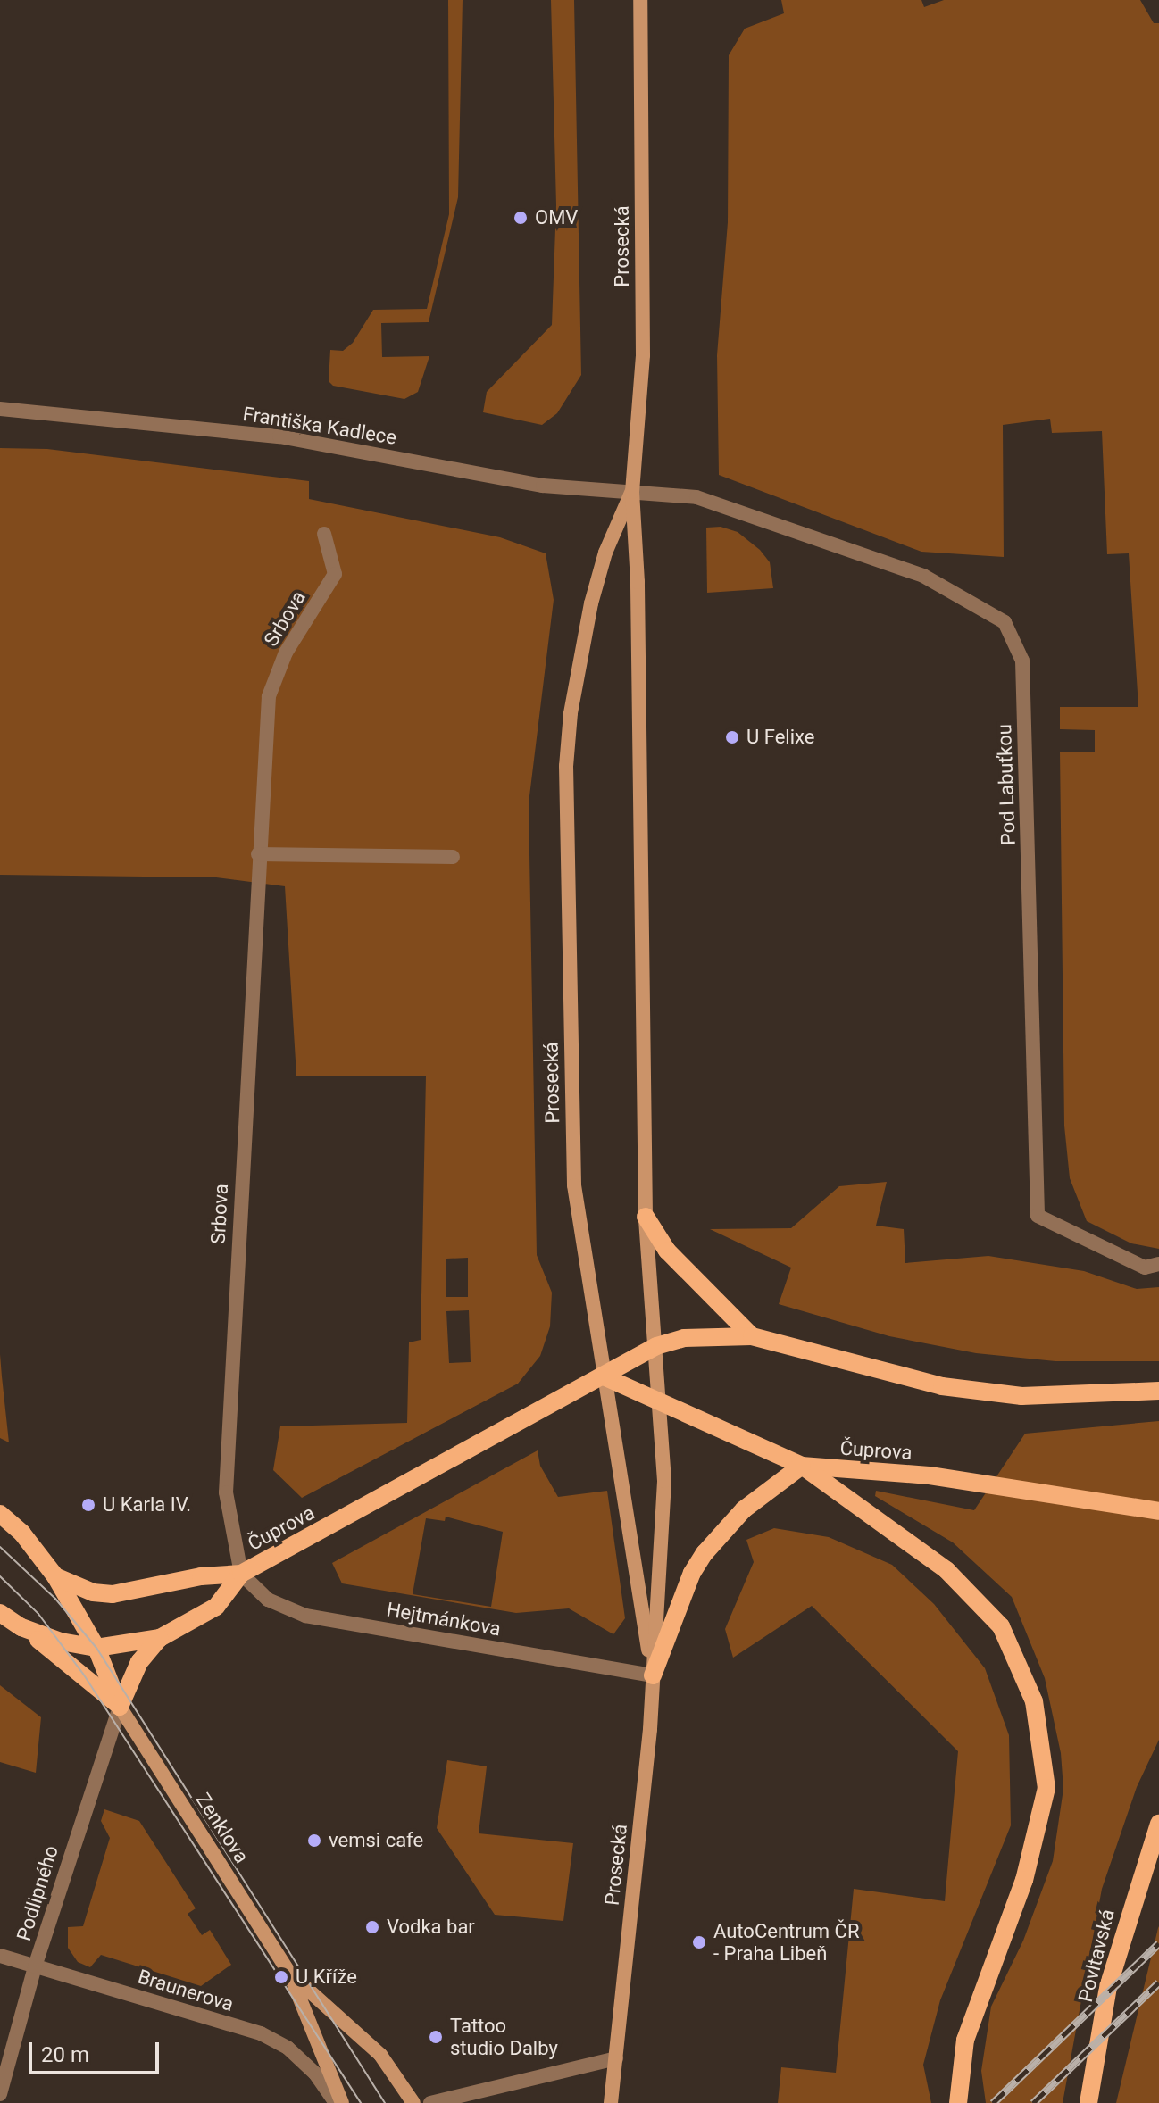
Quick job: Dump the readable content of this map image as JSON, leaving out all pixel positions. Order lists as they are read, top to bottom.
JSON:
{
  "streets": {
    "main road": [
      "Prosecká",
      "Čuprova",
      "Zenklova",
      "Povltavská"
    ],
    "street": [
      "Františka Kadlece",
      "Srbova",
      "Pod Labuťkou",
      "Hejtmánkova",
      "Podlipného",
      "Braunerova"
    ]
  },
  "crossings": [
    ["Prosecká", "Františka Kadlece"],
    ["Prosecká", "Pod Labuťkou"],
    ["Prosecká", "Čuprova"],
    ["Prosecká", "Hejtmánkova"],
    ["Františka Kadlece", "Pod Labuťkou"],
    ["Srbova", "Čuprova"],
    ["Srbova", "Hejtmánkova"],
    ["Čuprova", "Hejtmánkova"],
    ["Zenklova", "Podlipného"],
    ["Podlipného", "Braunerova"]
  ],
  "places": [
    "OMV",
    "U Felixe",
    "U Karla IV.",
    "vemsi cafe",
    "Vodka bar",
    "AutoCentrum ČR - Praha Libeň",
    "U Kříže",
    "Tattoo studio Dalby"
  ],
  "scale_bar": "20 m"
}
